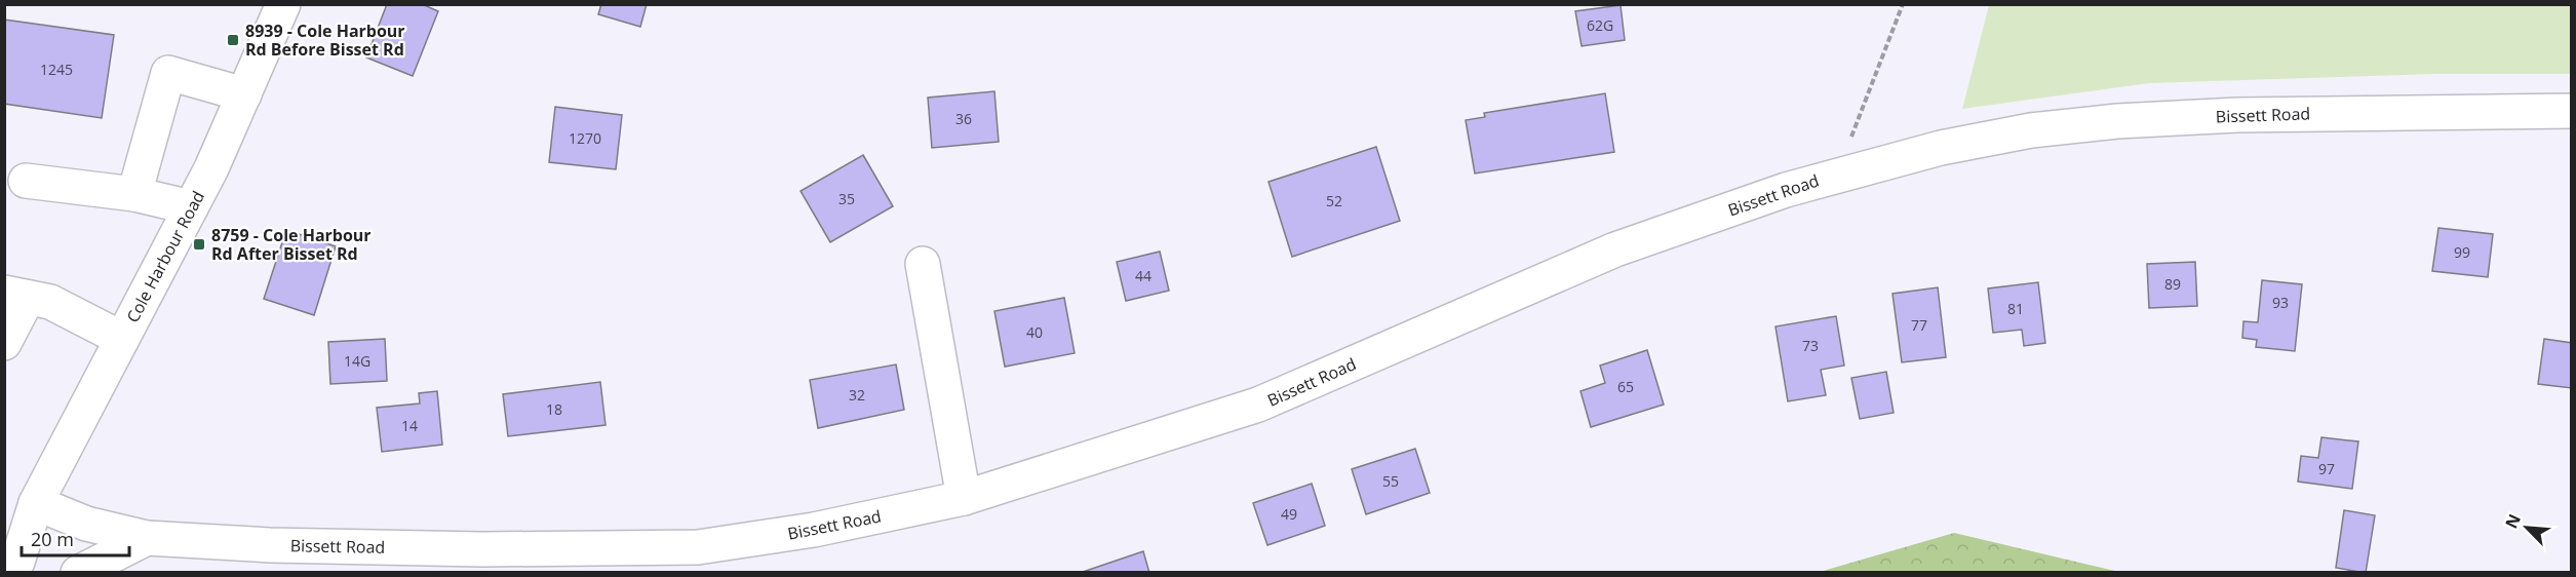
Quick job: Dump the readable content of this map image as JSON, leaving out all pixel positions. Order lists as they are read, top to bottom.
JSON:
{
  "streets": {
    "main road": ["Bissett Road", "Cole Harbour Road"]
  },
  "crossings": [
    ["Bissett Road", "Cole Harbour Road"]
  ],
  "places": {
    "transit": ["8939 - Cole Harbour Rd Before Bisset Rd", "8759 - Cole Harbour Rd After Bisset Rd"]
  },
  "house_numbers": [
    "62G",
    "1245",
    "36",
    "1270",
    "35",
    "52",
    "99",
    "44",
    "89",
    "93",
    "81",
    "77",
    "40",
    "73",
    "14G",
    "65",
    "32",
    "18",
    "14",
    "97",
    "55",
    "49"
  ],
  "scale_bar": "20 m",
  "north": "top left"
}
